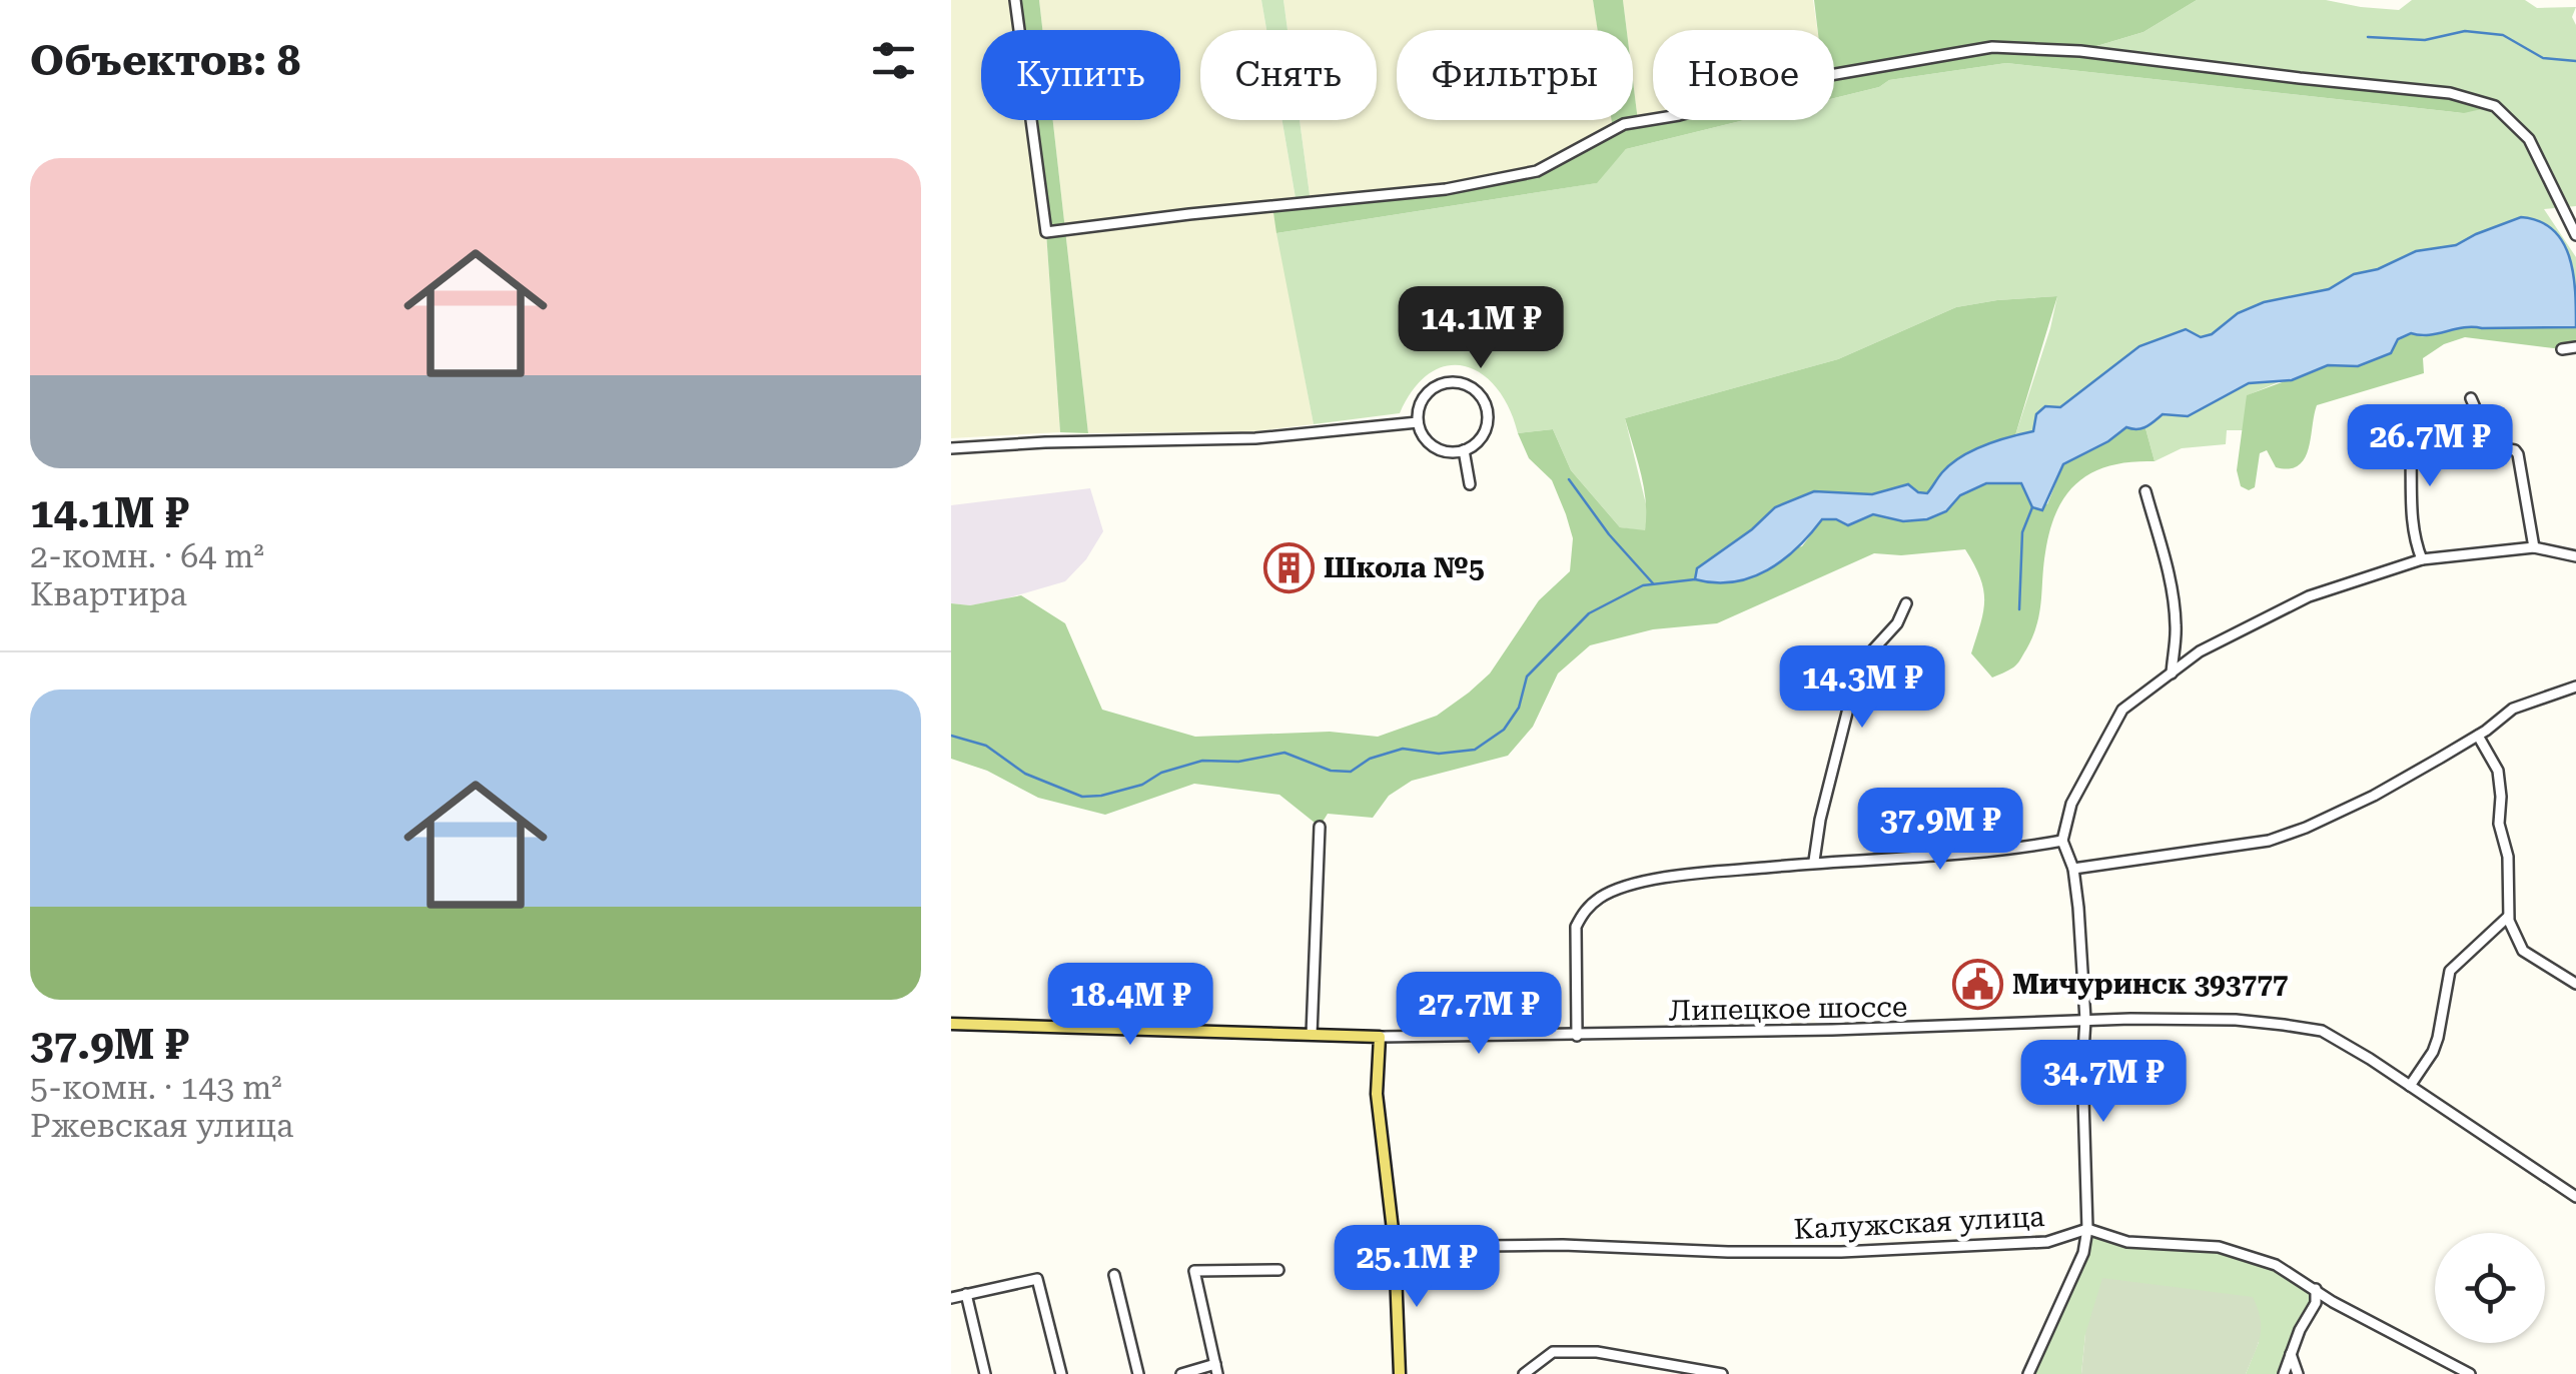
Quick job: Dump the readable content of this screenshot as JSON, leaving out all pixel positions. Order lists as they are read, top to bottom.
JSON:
{
  "streets": {
    "main road": ["Липецкое шоссе"],
    "street": ["Калужская улица"]
  },
  "places": {
    "building": ["Школа №5"],
    "public building": ["Мичуринск 393777"]
  },
  "page": {
    "heading": "Объектов: 8",
    "chip": [
      "Купить",
      "Снять",
      "Фильтры",
      "Новое"
    ],
    "list": [
      {
        "name": "14.1M ₽",
        "note": "2-комн. · 64 m² · Квартира"
      },
      {
        "name": "37.9M ₽",
        "note": "5-комн. · 143 m² · Ржевская улица"
      }
    ],
    "price": [
      "14.1M ₽",
      "26.7M ₽",
      "14.3M ₽",
      "37.9M ₽",
      "18.4M ₽",
      "27.7M ₽",
      "34.7M ₽",
      "25.1M ₽"
    ]
  }
}
